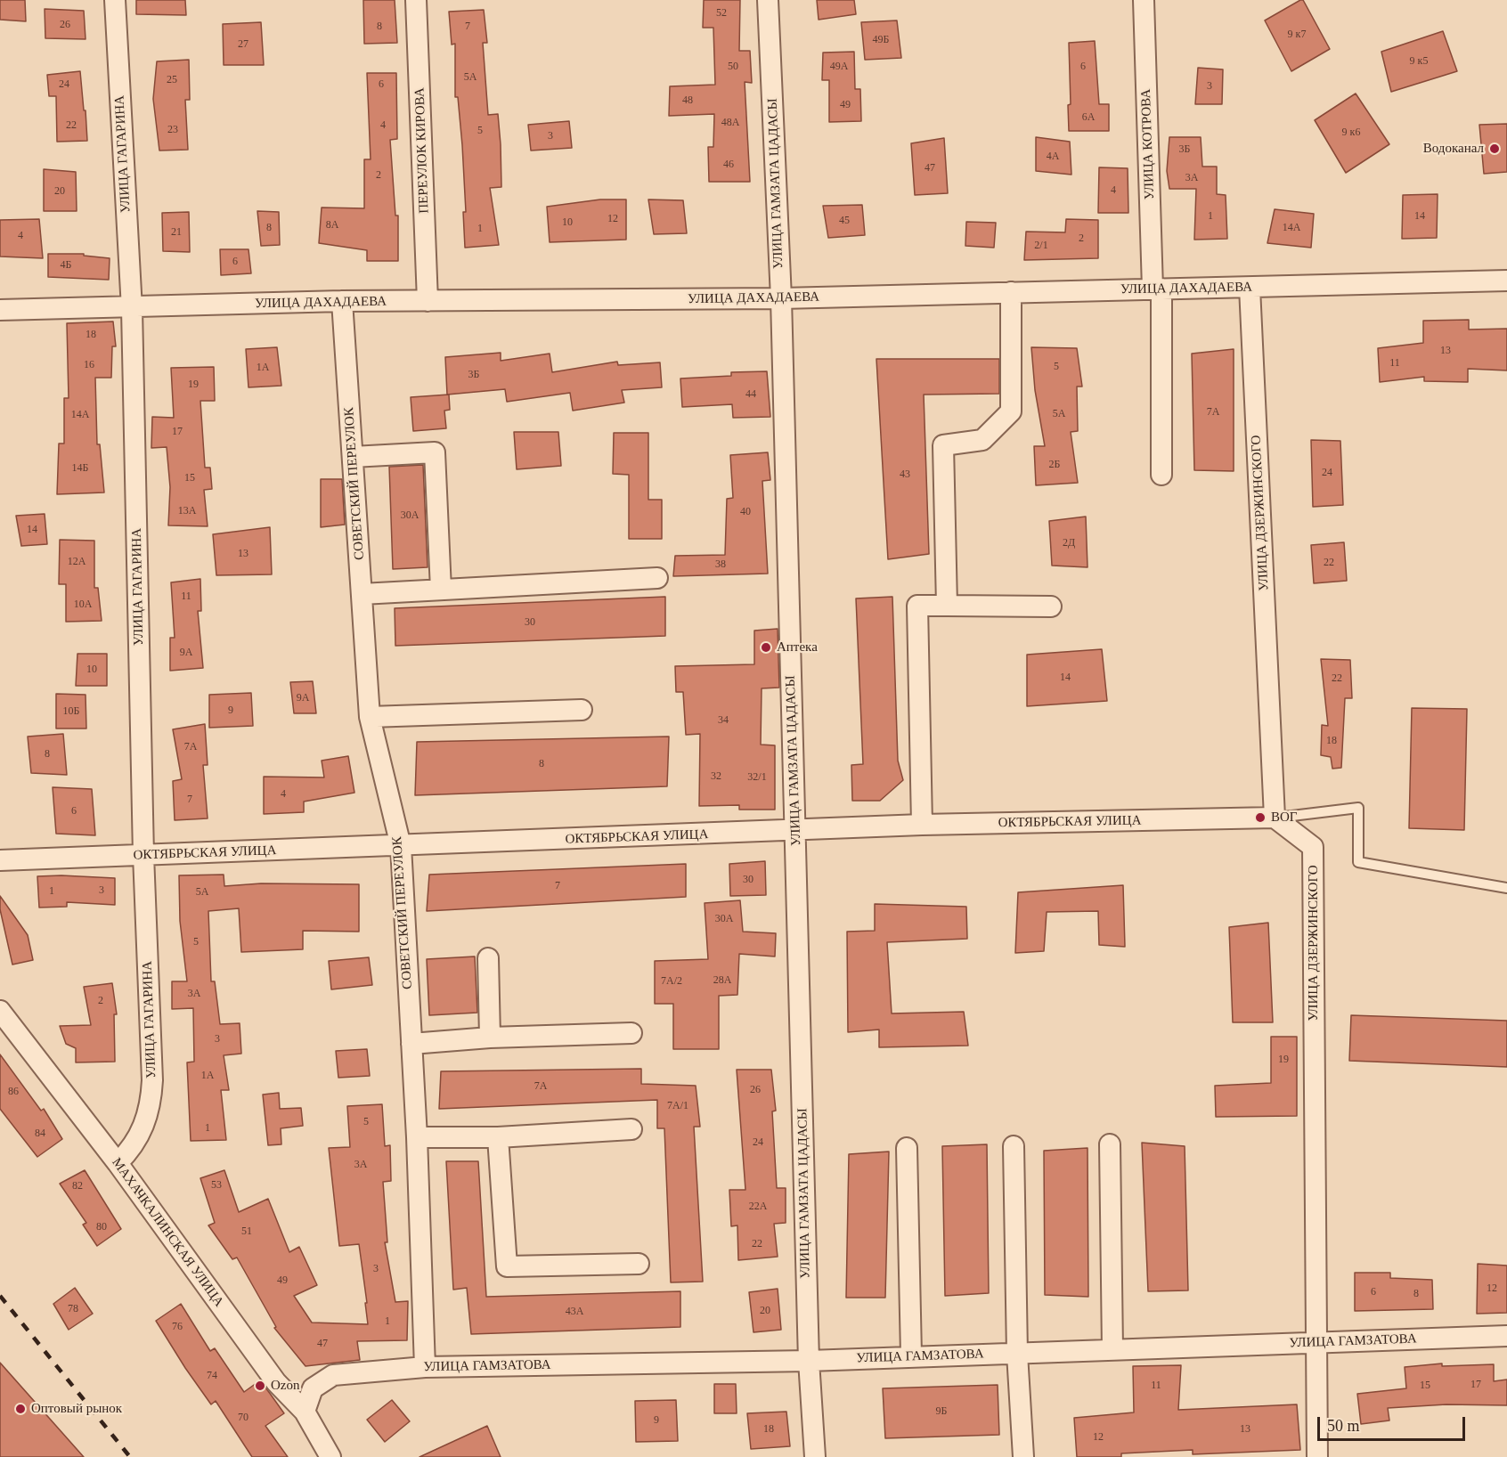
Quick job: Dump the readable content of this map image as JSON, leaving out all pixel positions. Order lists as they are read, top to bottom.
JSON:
{
  "streets": {
    "street": [
      "УЛИЦА КОТРОВА",
      "ПЕРЕУЛОК КИРОВА",
      "УЛИЦА ГАГАРИНА",
      "УЛИЦА ГАМЗАТА ЦАДАСЫ",
      "УЛИЦА ДАХАДАЕВА",
      "СОВЕТСКИЙ ПЕРЕУЛОК",
      "УЛИЦА ДЗЕРЖИНСКОГО",
      "ОКТЯБРЬСКАЯ УЛИЦА",
      "МАХАЧКАЛИНСКАЯ УЛИЦА",
      "УЛИЦА ГАМЗАТОВА"
    ]
  },
  "crossings": [
    ["УЛИЦА КОТРОВА", "УЛИЦА ДАХАДАЕВА"],
    ["ПЕРЕУЛОК КИРОВА", "УЛИЦА ДАХАДАЕВА"],
    ["УЛИЦА ГАГАРИНА", "УЛИЦА ДАХАДАЕВА"],
    ["УЛИЦА ГАГАРИНА", "ОКТЯБРЬСКАЯ УЛИЦА"],
    ["УЛИЦА ГАГАРИНА", "МАХАЧКАЛИНСКАЯ УЛИЦА"],
    ["УЛИЦА ГАМЗАТА ЦАДАСЫ", "УЛИЦА ДАХАДАЕВА"],
    ["УЛИЦА ГАМЗАТА ЦАДАСЫ", "ОКТЯБРЬСКАЯ УЛИЦА"],
    ["УЛИЦА ГАМЗАТА ЦАДАСЫ", "УЛИЦА ГАМЗАТОВА"],
    ["УЛИЦА ДАХАДАЕВА", "СОВЕТСКИЙ ПЕРЕУЛОК"],
    ["УЛИЦА ДАХАДАЕВА", "УЛИЦА ДЗЕРЖИНСКОГО"],
    ["СОВЕТСКИЙ ПЕРЕУЛОК", "ОКТЯБРЬСКАЯ УЛИЦА"],
    ["СОВЕТСКИЙ ПЕРЕУЛОК", "УЛИЦА ГАМЗАТОВА"],
    ["УЛИЦА ДЗЕРЖИНСКОГО", "ОКТЯБРЬСКАЯ УЛИЦА"],
    ["УЛИЦА ДЗЕРЖИНСКОГО", "УЛИЦА ГАМЗАТОВА"],
    ["МАХАЧКАЛИНСКАЯ УЛИЦА", "УЛИЦА ГАМЗАТОВА"]
  ],
  "places": [
    "Водоканал",
    "Аптека",
    "ВОГ",
    "Ozon",
    "Оптовый рынок"
  ],
  "house_numbers": [
    "52",
    "26",
    "8",
    "7",
    "9 к7",
    "49Б",
    "27",
    "9 к5",
    "50",
    "49А",
    "6",
    "5А",
    "25",
    "24",
    "6",
    "3",
    "48",
    "49",
    "6А",
    "48А",
    "22",
    "4",
    "23",
    "5",
    "9 к6",
    "3",
    "3Б",
    "4А",
    "46",
    "47",
    "2",
    "3А",
    "4",
    "20",
    "1",
    "14",
    "12",
    "45",
    "10",
    "8А",
    "8",
    "14А",
    "1",
    "21",
    "4",
    "2",
    "2/1",
    "6",
    "4Б",
    "18",
    "13",
    "11",
    "16",
    "5",
    "1А",
    "3Б",
    "19",
    "44",
    "7А",
    "5А",
    "14А",
    "17",
    "2Б",
    "14Б",
    "24",
    "43",
    "15",
    "13А",
    "40",
    "30А",
    "14",
    "2Д",
    "13",
    "12А",
    "22",
    "38",
    "11",
    "10А",
    "30",
    "9А",
    "10",
    "14",
    "22",
    "9А",
    "9",
    "10Б",
    "34",
    "18",
    "7А",
    "8",
    "8",
    "32",
    "32/1",
    "4",
    "7",
    "6",
    "30",
    "7",
    "3",
    "1",
    "5А",
    "30А",
    "5",
    "28А",
    "7А/2",
    "3А",
    "2",
    "3",
    "19",
    "1А",
    "7А",
    "26",
    "86",
    "7А/1",
    "5",
    "1",
    "84",
    "24",
    "3А",
    "53",
    "82",
    "22А",
    "80",
    "51",
    "22",
    "3",
    "49",
    "12",
    "6",
    "8",
    "78",
    "20",
    "43А",
    "1",
    "76",
    "47",
    "74",
    "17",
    "11",
    "15",
    "9Б",
    "70",
    "9",
    "18",
    "13",
    "12"
  ],
  "scale_bar": "50 m"
}
